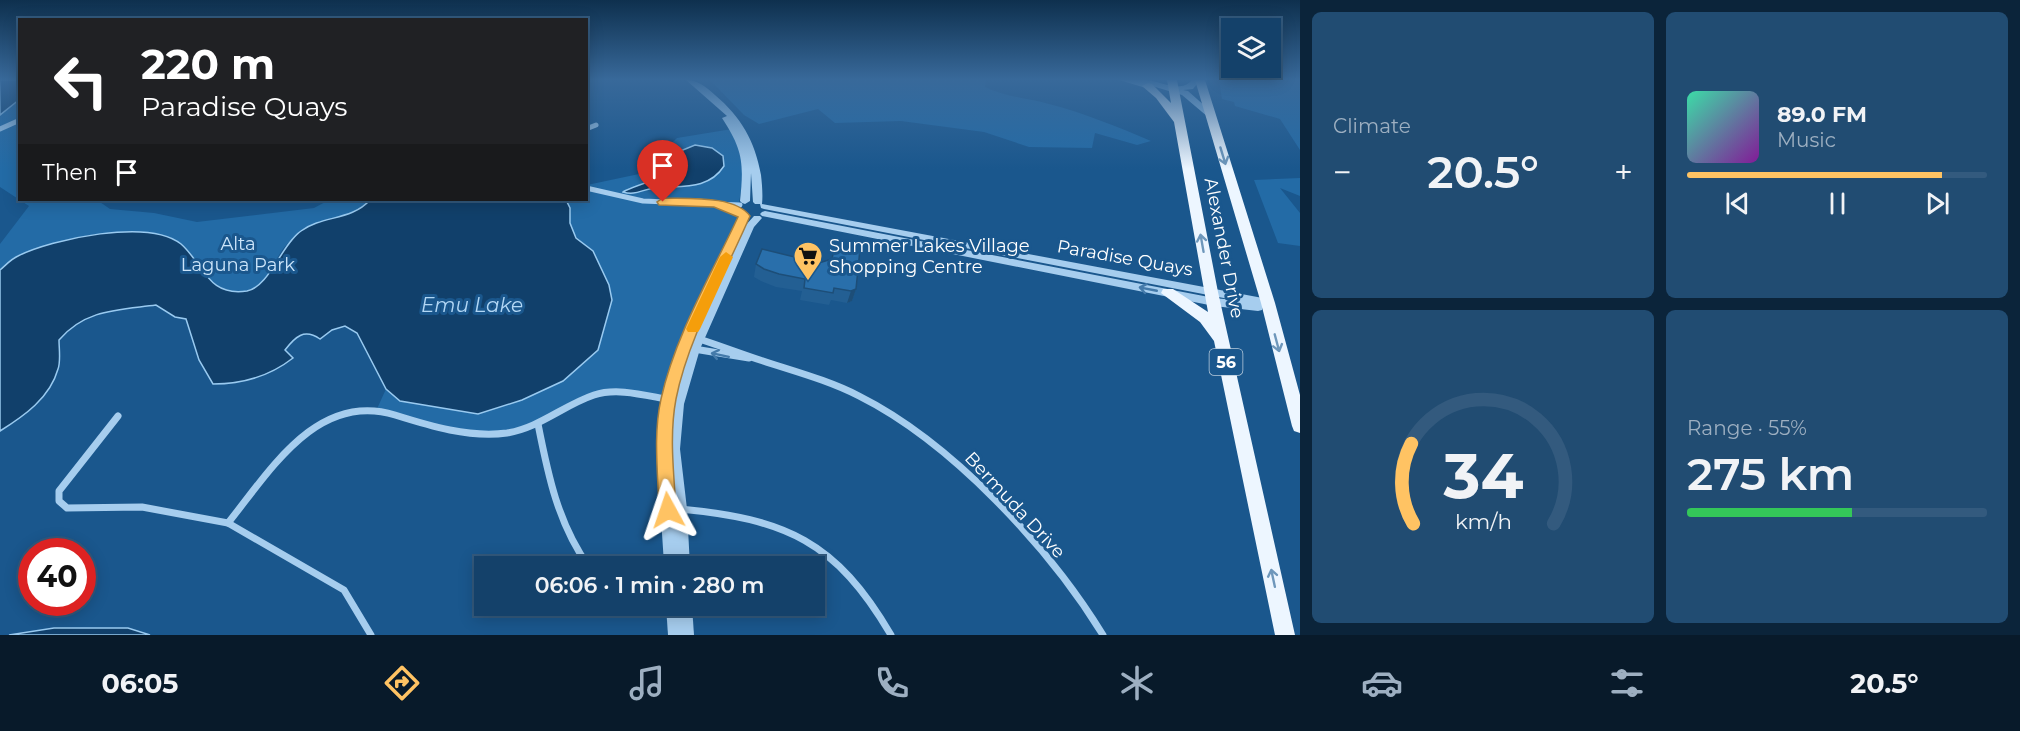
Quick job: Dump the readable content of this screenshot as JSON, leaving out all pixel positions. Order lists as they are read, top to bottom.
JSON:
{
  "streets": {
    "main road": ["Alexander Drive", "56"],
    "street": ["Paradise Quays", "Bermuda Drive"]
  },
  "crossings": [
    ["Alexander Drive", "Paradise Quays"]
  ],
  "water": ["Emu Lake"],
  "parks": ["Alta Laguna Park"],
  "places": {
    "supermarket": ["Summer Lakes Village Shopping Centre"]
  },
  "page": {
    "tile": [
      "Climate",
      ["Range · 55%", "275 km"]
    ],
    "turn": ["220 m", "Paradise Quays"],
    "song": ["89.0 FM", "Music"],
    "then": "Then",
    "heat": ["−", "20.5°", "+"],
    "limit": "40",
    "trip": "06:06 · 1 min · 280 m",
    "tabs": ["06:05", "20.5°"],
    "gauge": ["34", "km/h"]
  }
}
